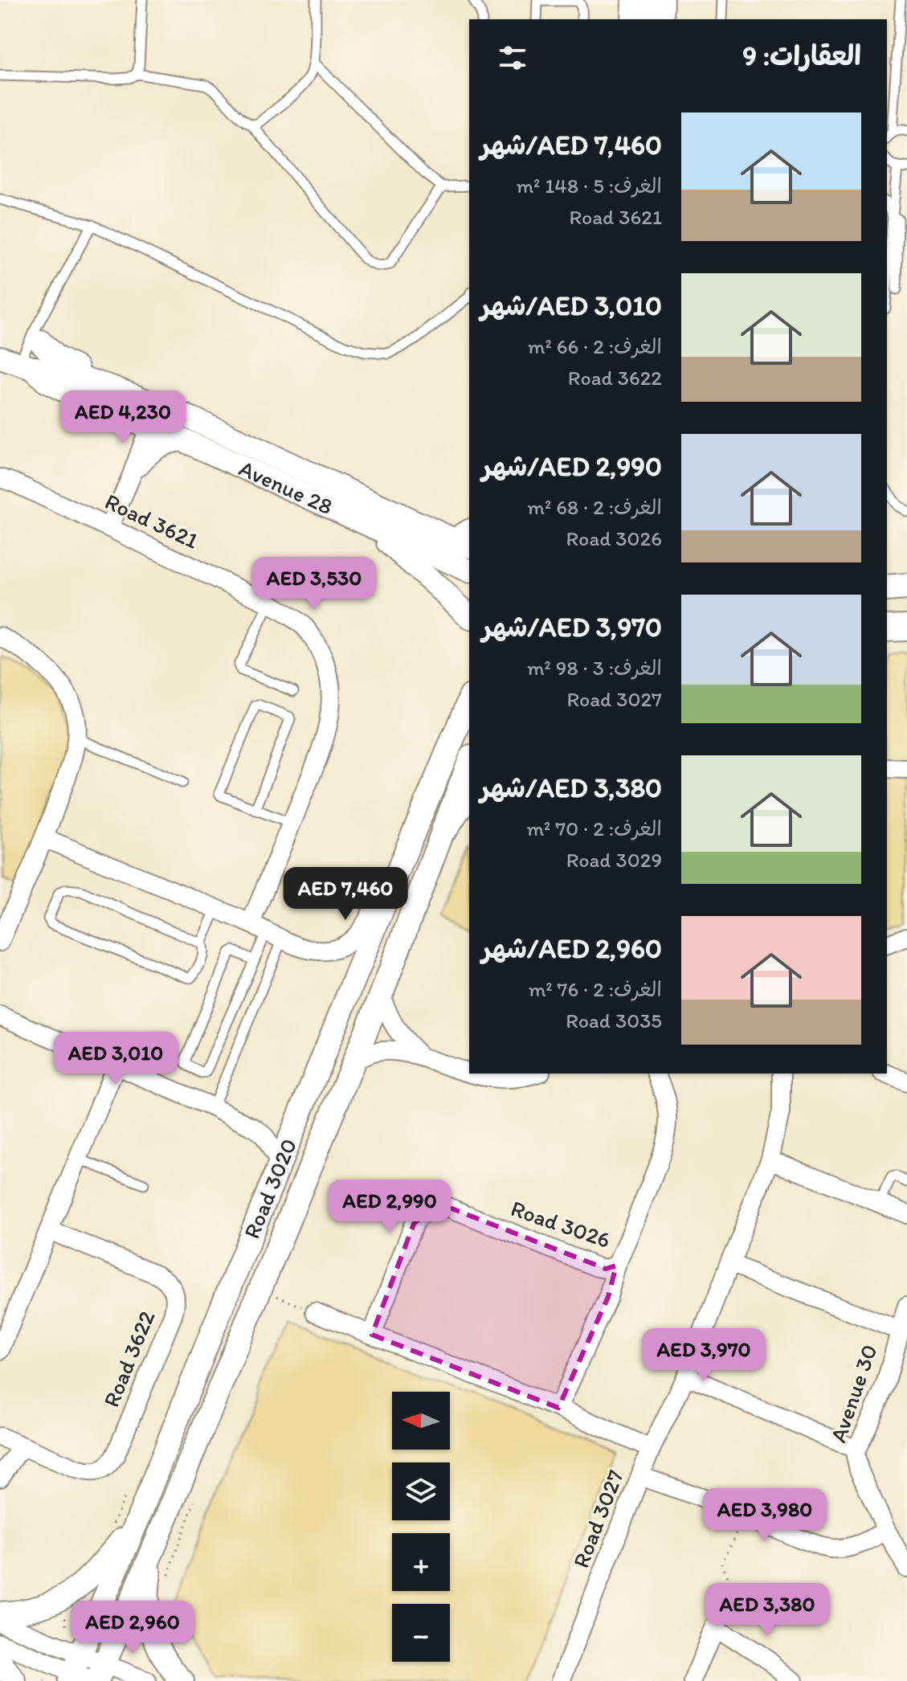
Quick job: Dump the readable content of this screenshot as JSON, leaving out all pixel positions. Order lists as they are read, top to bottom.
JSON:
{
  "streets": {
    "street": [
      "Avenue 28",
      "Road 3621",
      "Road 3020",
      "Road 3026",
      "Road 3622",
      "Avenue 30",
      "Road 3027"
    ]
  },
  "north": "left",
  "page": {
    "heading": "العقارات: 9",
    "list": [
      {
        "name": "AED 7,460/شهر",
        "note": "الغرف: 5 · 148 m² · Road 3621"
      },
      {
        "name": "AED 3,010/شهر",
        "note": "الغرف: 2 · 66 m² · Road 3622"
      },
      {
        "name": "AED 2,990/شهر",
        "note": "الغرف: 2 · 68 m² · Road 3026"
      },
      {
        "name": "AED 3,970/شهر",
        "note": "الغرف: 3 · 98 m² · Road 3027"
      },
      {
        "name": "AED 3,380/شهر",
        "note": "الغرف: 2 · 70 m² · Road 3029"
      },
      {
        "name": "AED 2,960/شهر",
        "note": "الغرف: 2 · 76 m² · Road 3035"
      }
    ],
    "price": [
      "AED 4,230",
      "AED 3,530",
      "AED 7,460",
      "AED 3,010",
      "AED 2,990",
      "AED 3,970",
      "AED 3,980",
      "AED 3,380",
      "AED 2,960"
    ],
    "map_buttons": ["+", "−"]
  }
}
